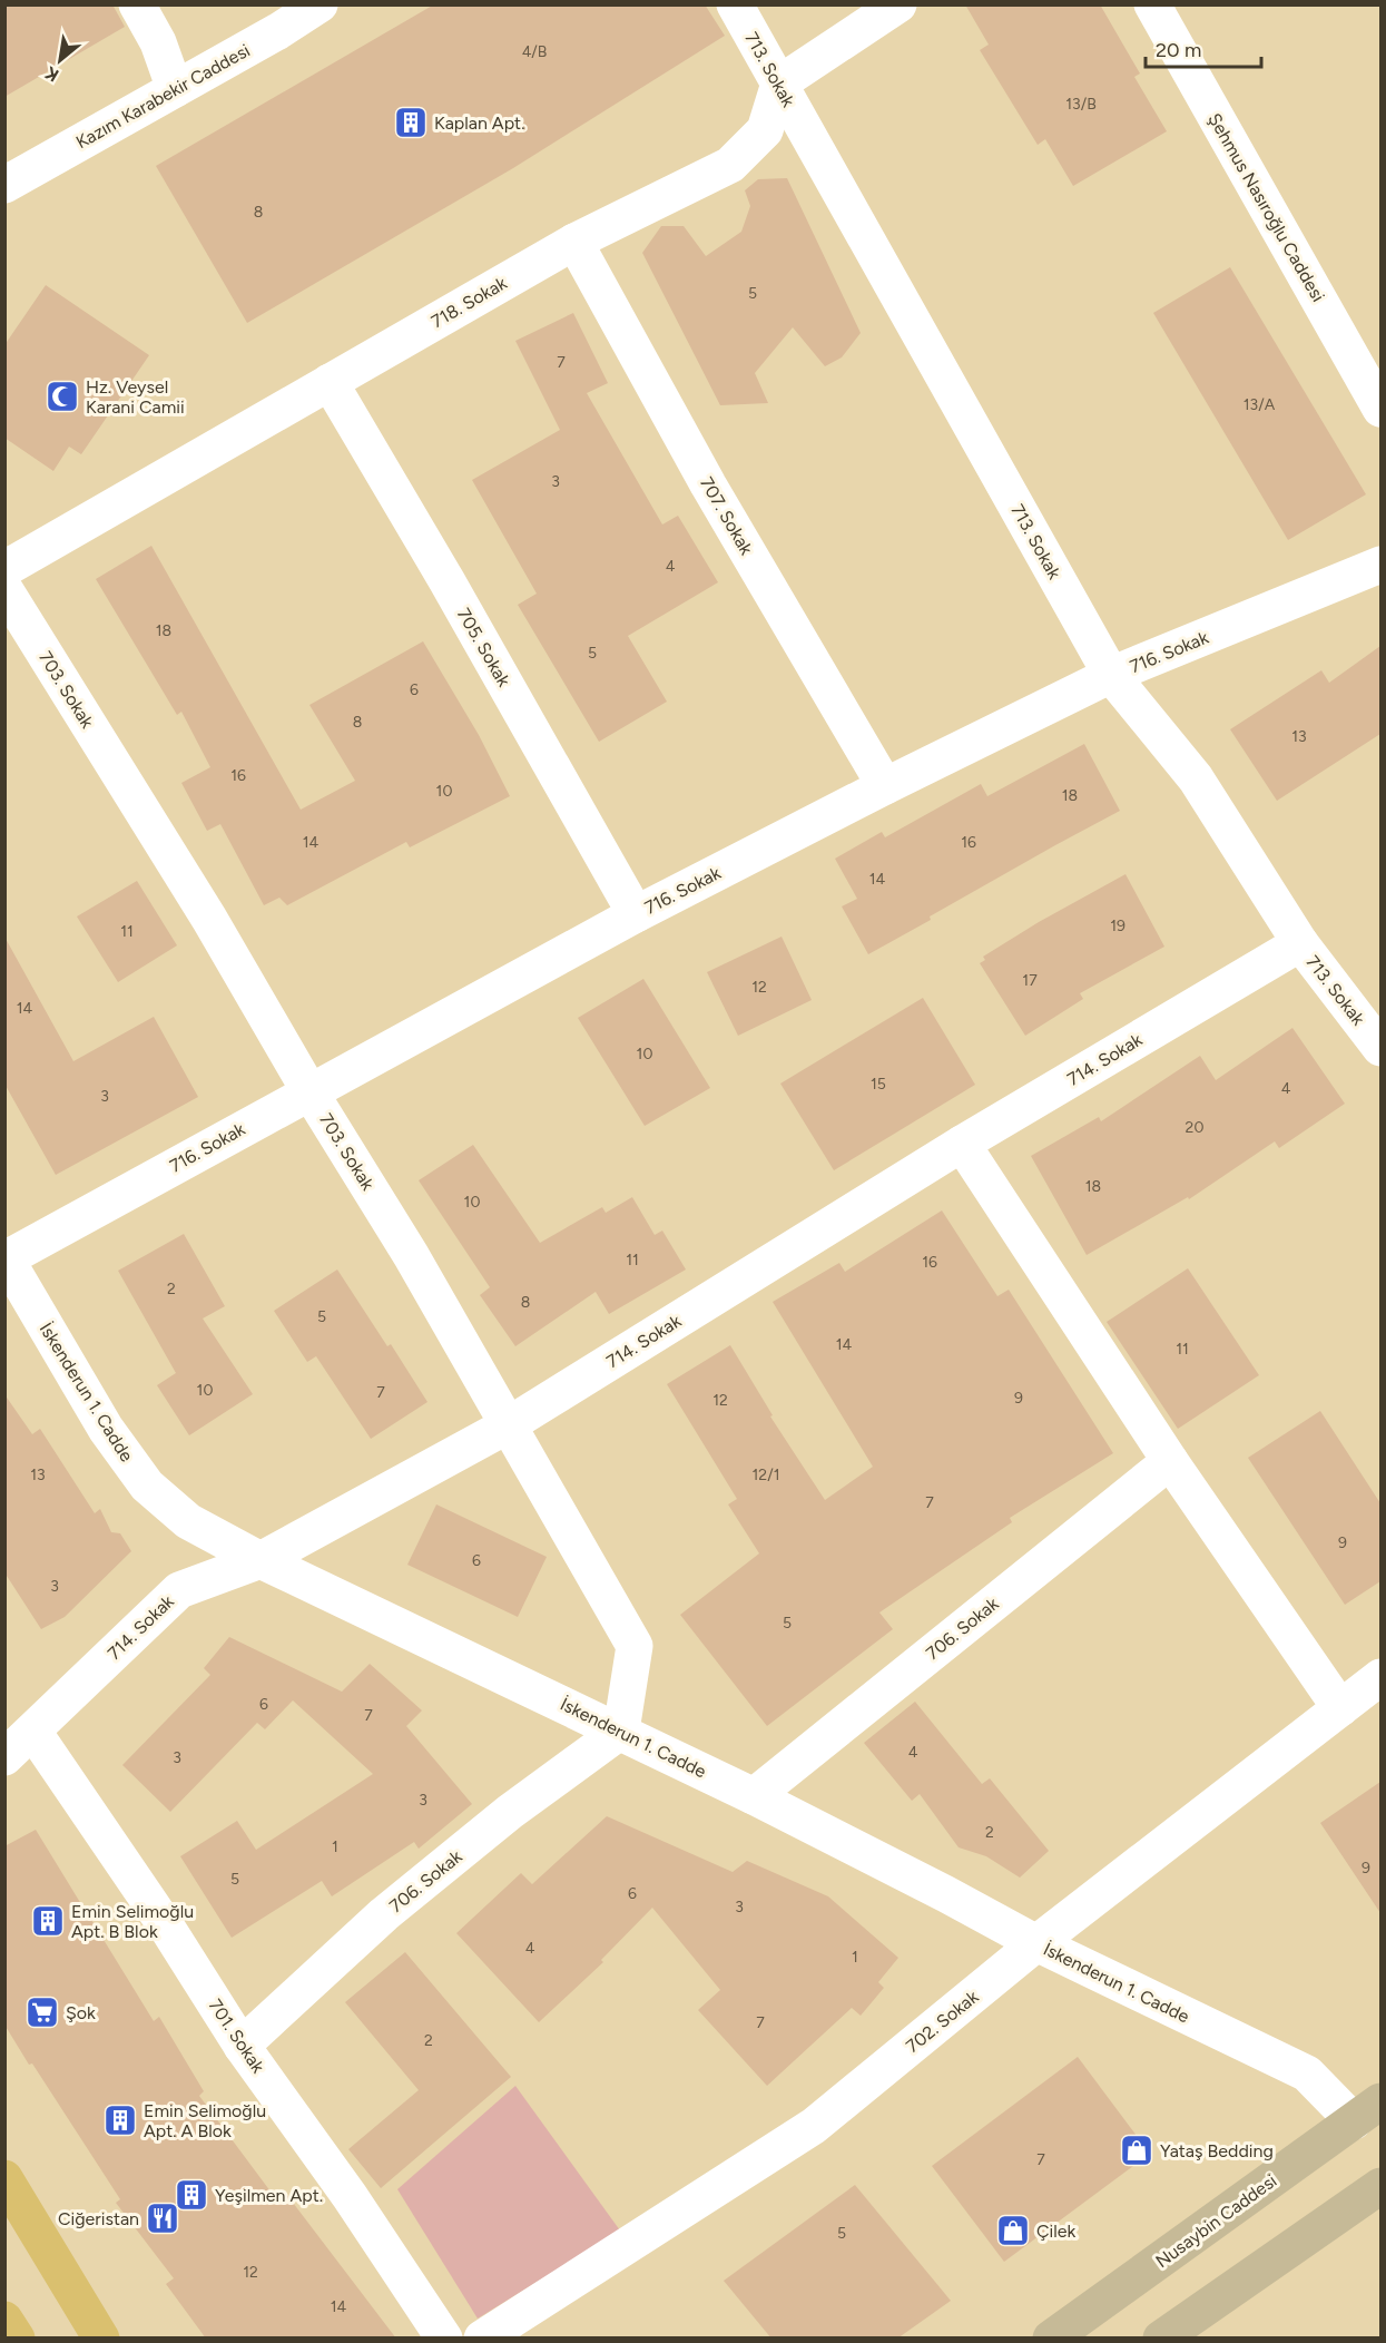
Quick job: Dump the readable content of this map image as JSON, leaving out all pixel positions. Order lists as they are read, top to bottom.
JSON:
{
  "streets": {
    "main road": ["Nusaybin Caddesi"],
    "street": [
      "713. Sokak",
      "Kazım Karabekir Caddesi",
      "Şehmus Nasıroğlu Caddesi",
      "718. Sokak",
      "707. Sokak",
      "705. Sokak",
      "716. Sokak",
      "703. Sokak",
      "714. Sokak",
      "İskenderun 1. Cadde",
      "706. Sokak",
      "702. Sokak",
      "701. Sokak"
    ]
  },
  "crossings": [
    ["713. Sokak", "718. Sokak"],
    ["713. Sokak", "716. Sokak"],
    ["713. Sokak", "714. Sokak"],
    ["718. Sokak", "707. Sokak"],
    ["718. Sokak", "705. Sokak"],
    ["707. Sokak", "716. Sokak"],
    ["705. Sokak", "716. Sokak"],
    ["716. Sokak", "703. Sokak"],
    ["716. Sokak", "İskenderun 1. Cadde"],
    ["703. Sokak", "714. Sokak"],
    ["703. Sokak", "İskenderun 1. Cadde"],
    ["703. Sokak", "706. Sokak"],
    ["714. Sokak", "İskenderun 1. Cadde"],
    ["714. Sokak", "701. Sokak"],
    ["İskenderun 1. Cadde", "706. Sokak"],
    ["İskenderun 1. Cadde", "702. Sokak"],
    ["İskenderun 1. Cadde", "Nusaybin Caddesi"],
    ["706. Sokak", "701. Sokak"]
  ],
  "places": {
    "building": [
      "Kaplan Apt.",
      "Emin Selimoğlu Apt. B Blok",
      "Emin Selimoğlu Apt. A Blok",
      "Yeşilmen Apt."
    ],
    "mosque": ["Hz. Veysel Karani Camii"],
    "supermarket": ["Şok"],
    "shop": ["Yataş Bedding", "Çilek"],
    "restaurant": ["Ciğeristan"]
  },
  "house_numbers": [
    "4/B",
    "13/B",
    "8",
    "5",
    "7",
    "13/A",
    "3",
    "4",
    "18",
    "5",
    "6",
    "8",
    "13",
    "16",
    "10",
    "18",
    "14",
    "16",
    "14",
    "19",
    "11",
    "17",
    "12",
    "14",
    "10",
    "15",
    "4",
    "3",
    "20",
    "18",
    "10",
    "11",
    "16",
    "2",
    "8",
    "5",
    "14",
    "11",
    "10",
    "7",
    "9",
    "12",
    "13",
    "12/1",
    "7",
    "9",
    "6",
    "3",
    "5",
    "6",
    "7",
    "4",
    "3",
    "3",
    "2",
    "1",
    "9",
    "5",
    "6",
    "3",
    "4",
    "1",
    "7",
    "2",
    "7",
    "5",
    "12",
    "14"
  ],
  "scale_bar": "20 m",
  "north": "bottom left"
}
